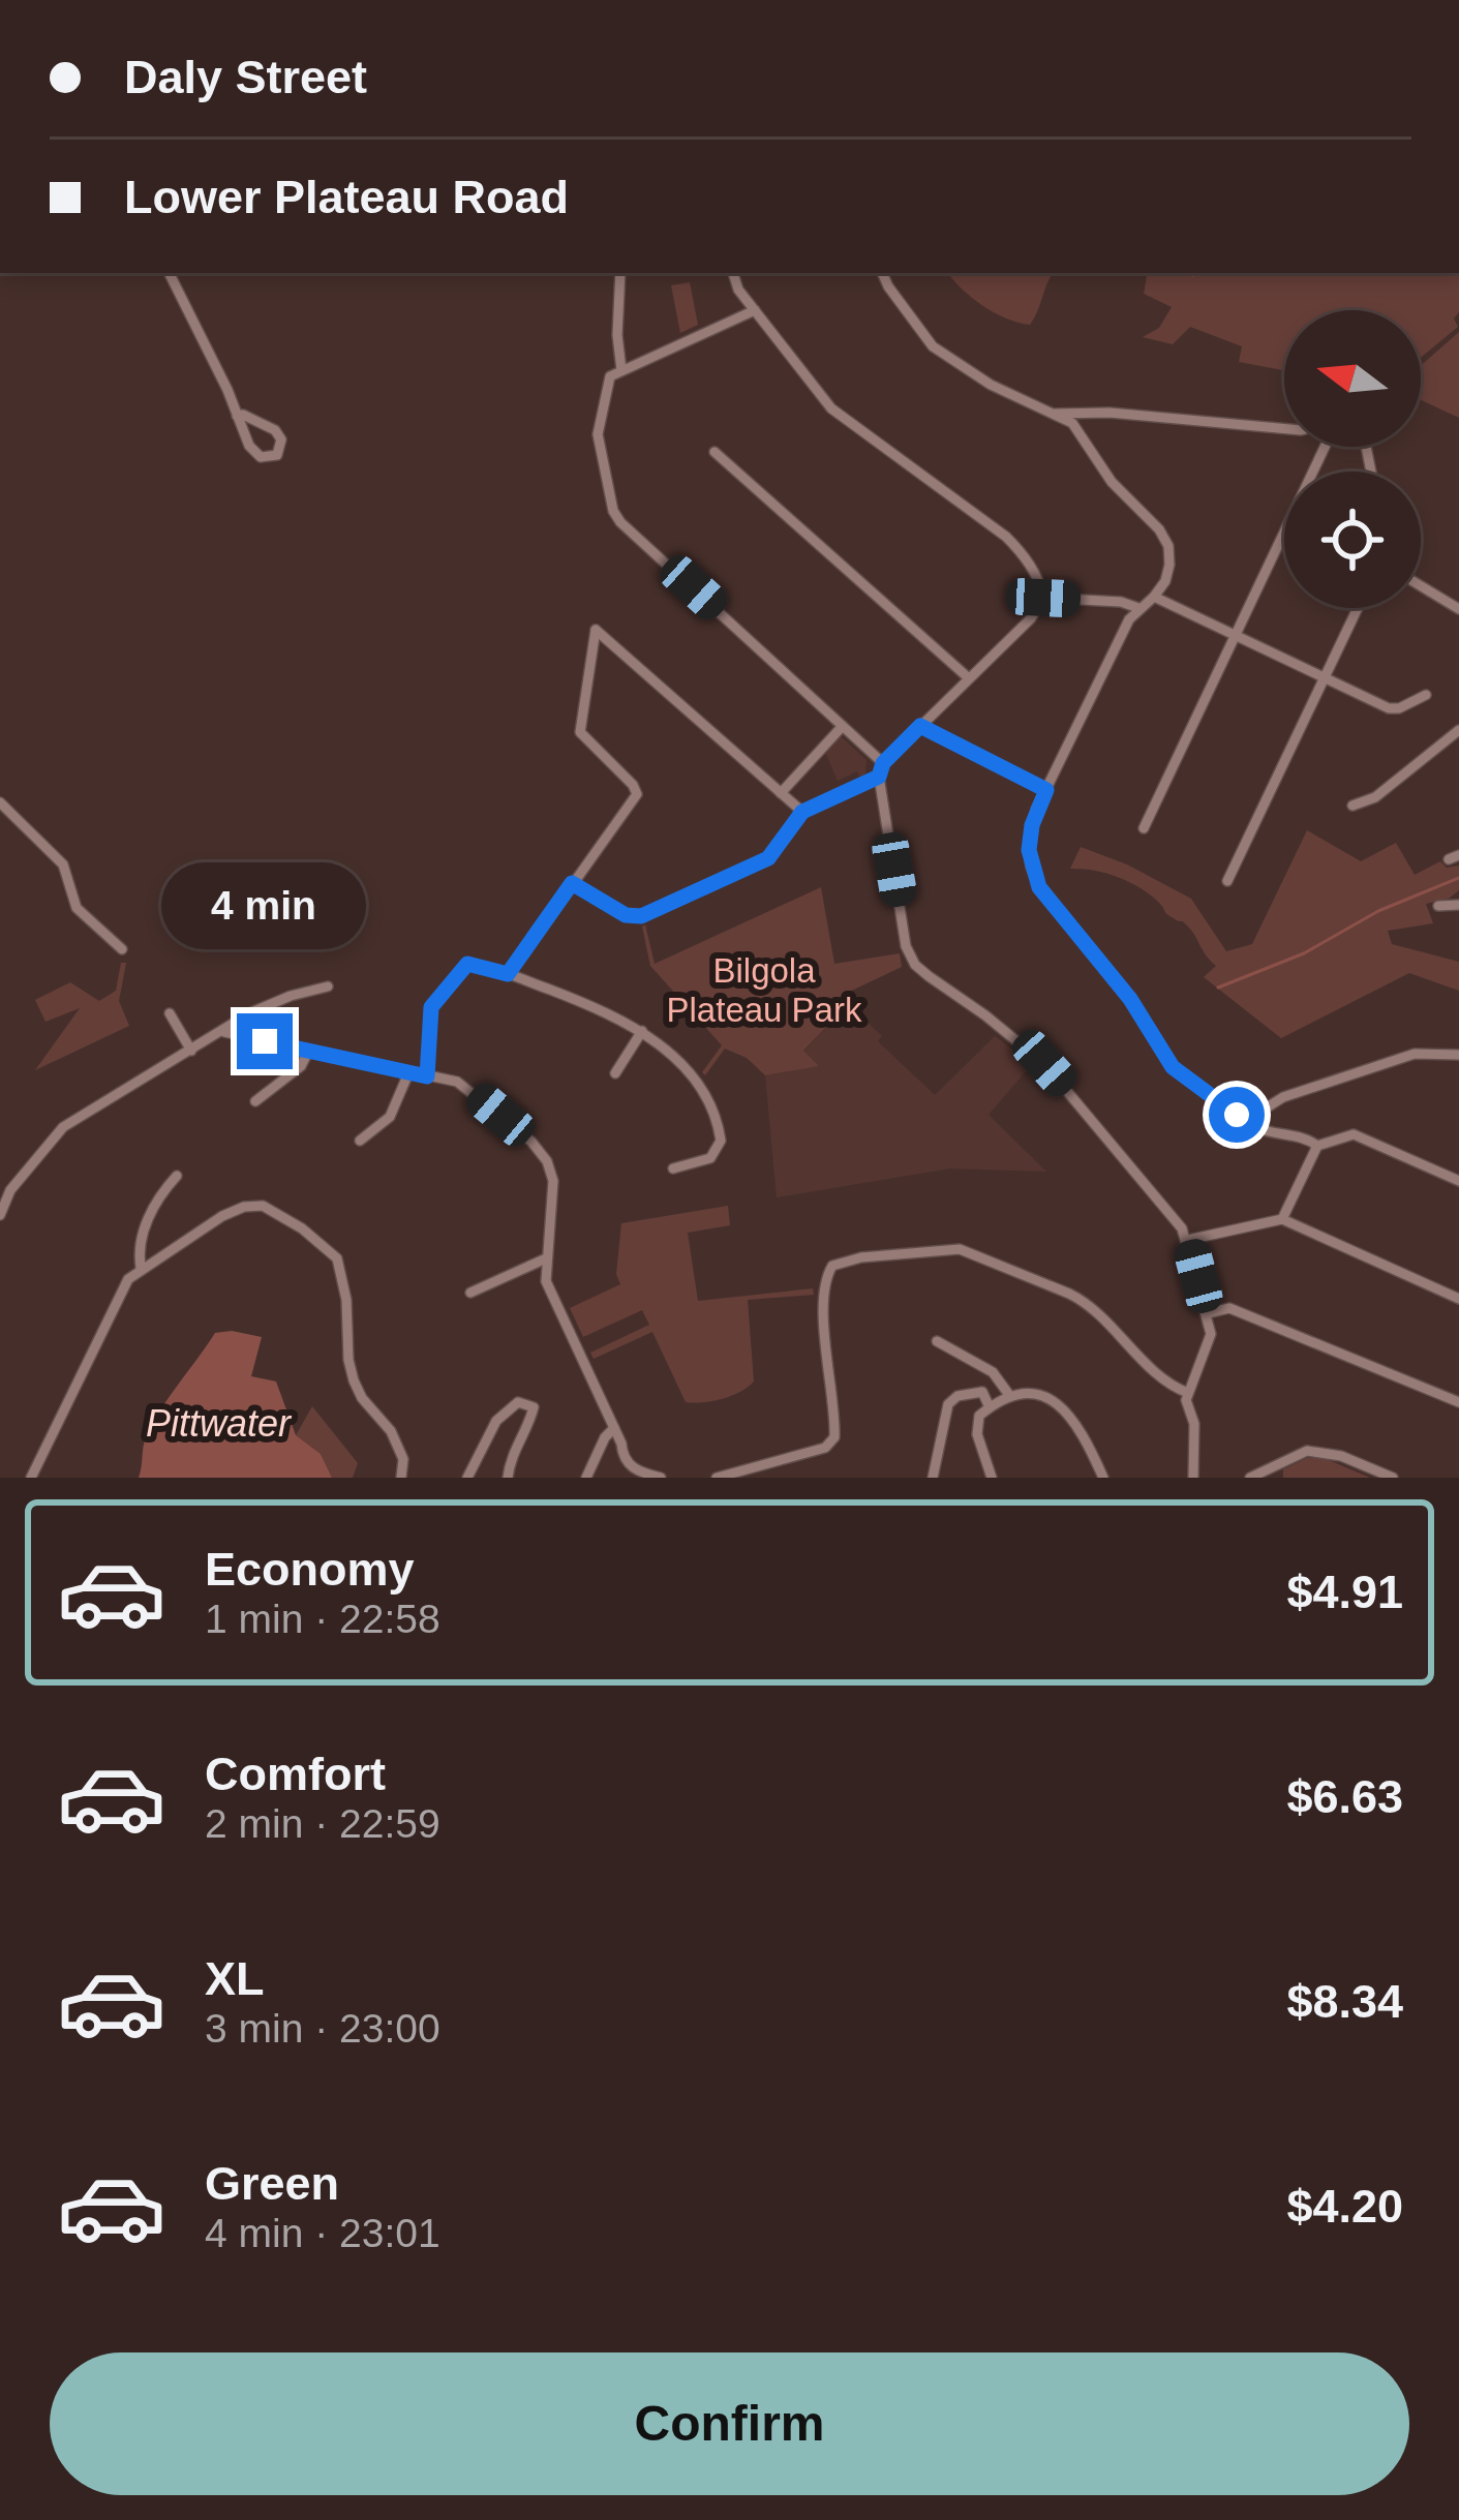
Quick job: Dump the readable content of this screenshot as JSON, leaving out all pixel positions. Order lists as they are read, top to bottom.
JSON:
{
  "water": ["Pittwater"],
  "parks": ["Bilgola Plateau Park"],
  "north": "left",
  "page": {
    "banner": ["Daly Street", "Lower Plateau Road"],
    "bubble": "4 min",
    "list": [
      {
        "name": "Economy",
        "note": "1 min · 22:58",
        "value": "$4.91"
      },
      {
        "name": "Comfort",
        "note": "2 min · 22:59",
        "value": "$6.63"
      },
      {
        "name": "XL",
        "note": "3 min · 23:00",
        "value": "$8.34"
      },
      {
        "name": "Green",
        "note": "4 min · 23:01",
        "value": "$4.20"
      }
    ],
    "buttons": "Confirm"
  }
}
